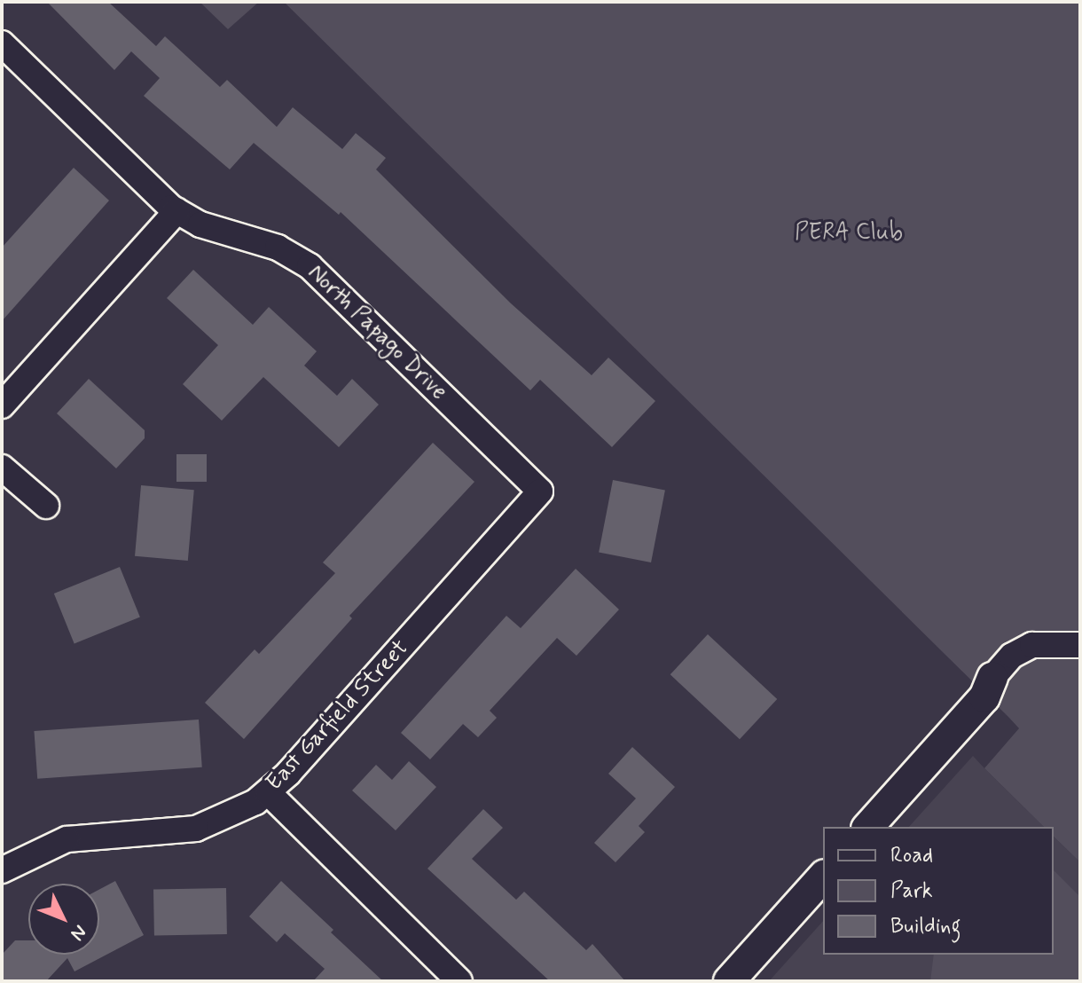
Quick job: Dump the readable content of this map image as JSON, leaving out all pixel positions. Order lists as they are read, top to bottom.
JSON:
{
  "streets": {
    "street": ["North Papago Drive", "East Garfield Street"]
  },
  "crossings": [
    ["North Papago Drive", "East Garfield Street"]
  ],
  "parks": ["PERA Club"],
  "legend": ["Road", "Park", "Building"],
  "north": "bottom right"
}
